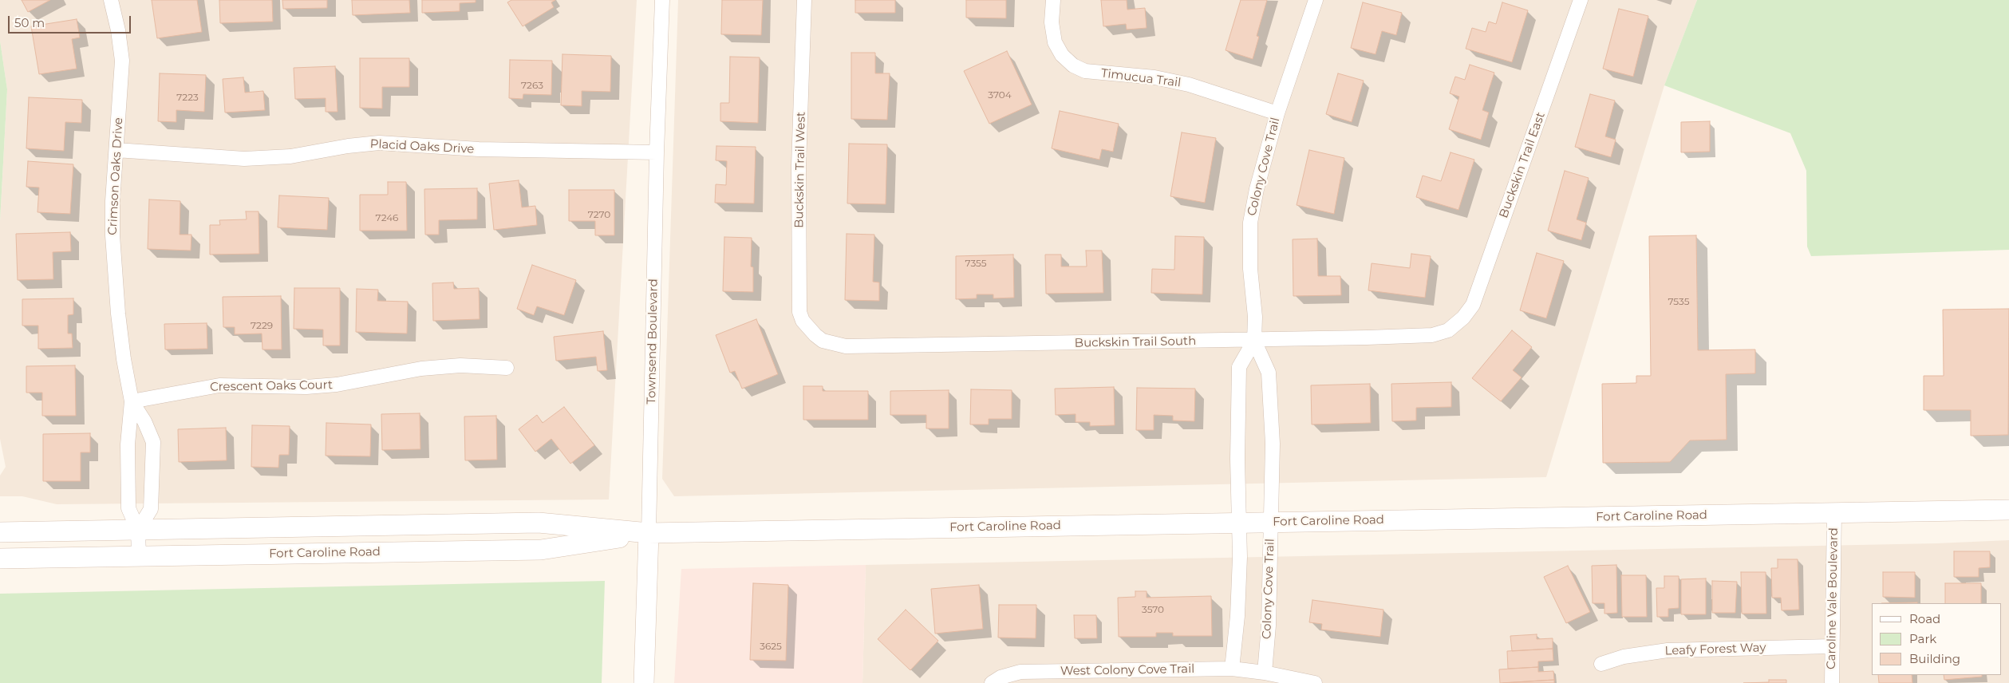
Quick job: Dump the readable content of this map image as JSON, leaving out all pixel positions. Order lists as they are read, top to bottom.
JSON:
{
  "streets": {
    "street": [
      "Timucua Trail",
      "Placid Oaks Drive",
      "Buckskin Trail East",
      "Colony Cove Trail",
      "Buckskin Trail West",
      "Crimson Oaks Drive",
      "Townsend Boulevard",
      "Buckskin Trail South",
      "Crescent Oaks Court",
      "Fort Caroline Road",
      "Caroline Vale Boulevard",
      "Leafy Forest Way",
      "West Colony Cove Trail"
    ]
  },
  "crossings": [
    ["Timucua Trail", "Colony Cove Trail"],
    ["Placid Oaks Drive", "Crimson Oaks Drive"],
    ["Placid Oaks Drive", "Townsend Boulevard"],
    ["Buckskin Trail East", "Buckskin Trail South"],
    ["Colony Cove Trail", "Buckskin Trail South"],
    ["Colony Cove Trail", "Fort Caroline Road"],
    ["Colony Cove Trail", "West Colony Cove Trail"],
    ["Buckskin Trail West", "Buckskin Trail South"],
    ["Crimson Oaks Drive", "Crescent Oaks Court"],
    ["Crimson Oaks Drive", "Fort Caroline Road"],
    ["Townsend Boulevard", "Fort Caroline Road"],
    ["Fort Caroline Road", "Caroline Vale Boulevard"],
    ["Caroline Vale Boulevard", "Leafy Forest Way"]
  ],
  "house_numbers": [
    "7263",
    "3704",
    "7223",
    "7270",
    "7246",
    "7355",
    "7535",
    "7229",
    "3570",
    "3625"
  ],
  "legend": ["Road", "Park", "Building"],
  "scale_bar": "50 m"
}
